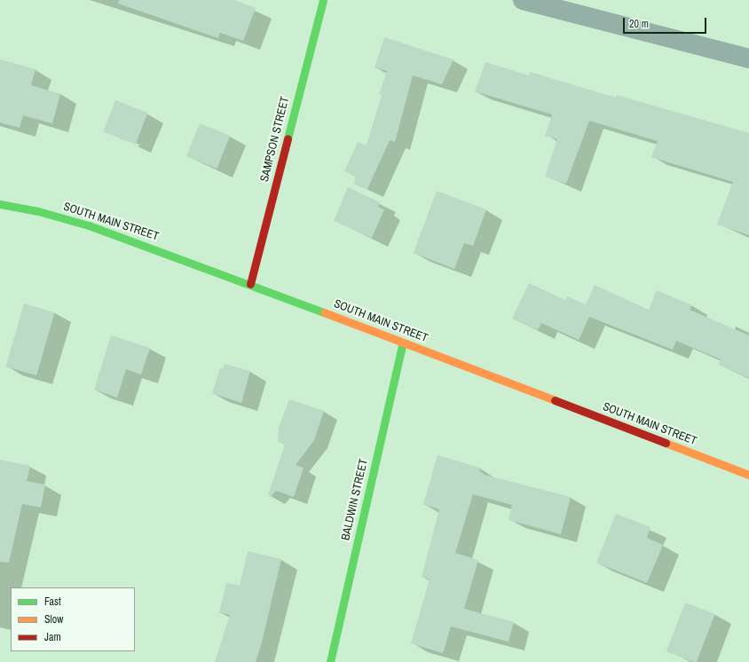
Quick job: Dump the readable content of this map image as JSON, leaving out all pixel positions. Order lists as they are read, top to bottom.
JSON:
{
  "streets": {
    "street": ["SAMPSON STREET", "SOUTH MAIN STREET", "BALDWIN STREET"]
  },
  "crossings": [
    ["SAMPSON STREET", "SOUTH MAIN STREET"],
    ["SOUTH MAIN STREET", "BALDWIN STREET"]
  ],
  "legend": ["Fast", "Slow", "Jam"],
  "scale_bar": "20 m"
}
